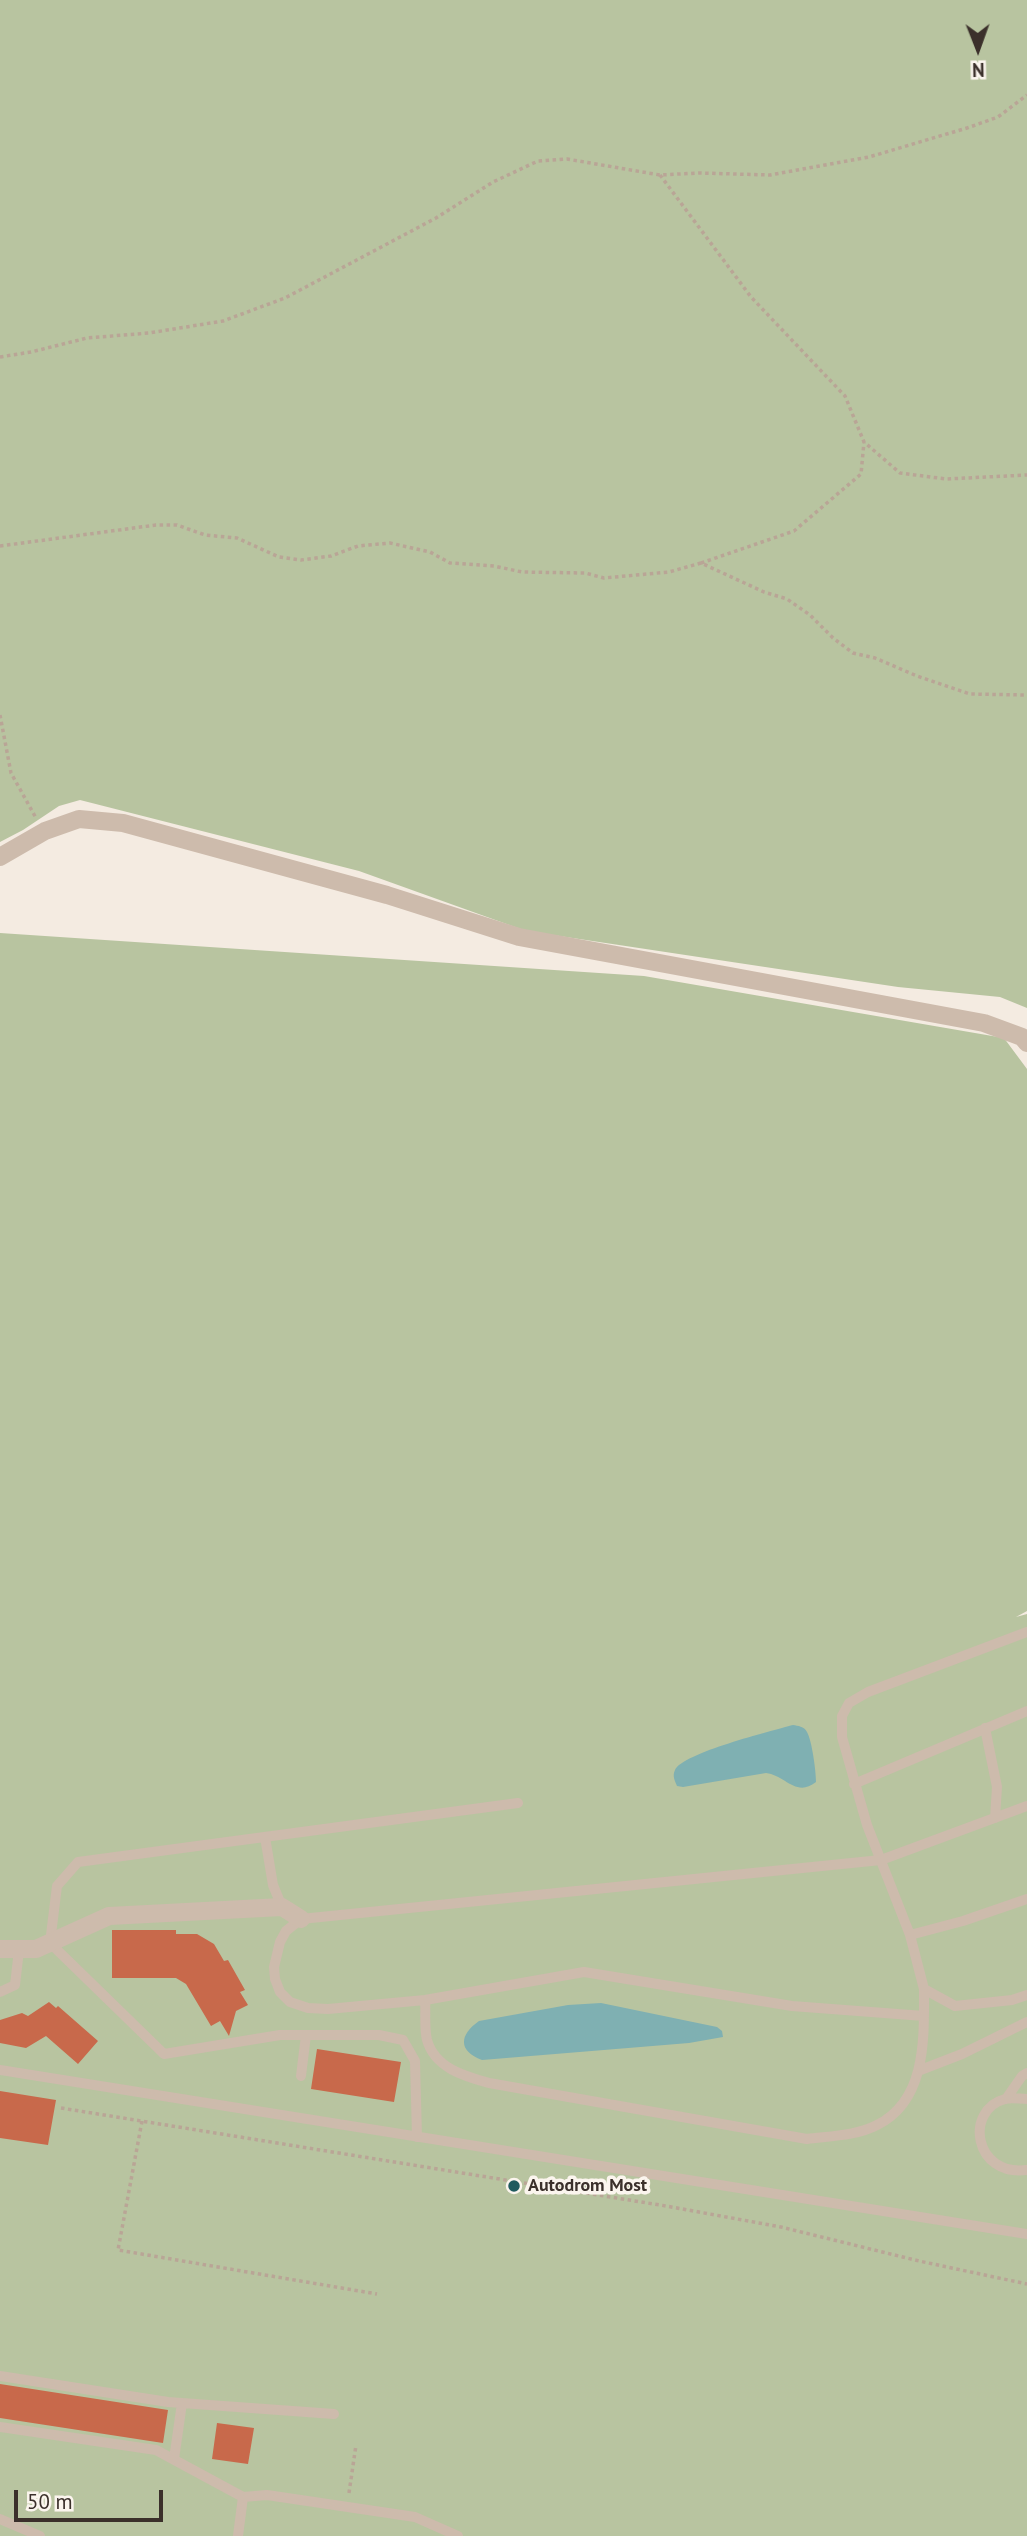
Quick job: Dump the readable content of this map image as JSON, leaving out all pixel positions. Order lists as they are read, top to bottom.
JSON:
{
  "places": ["Autodrom Most"],
  "scale_bar": "50 m",
  "north": "bottom"
}
